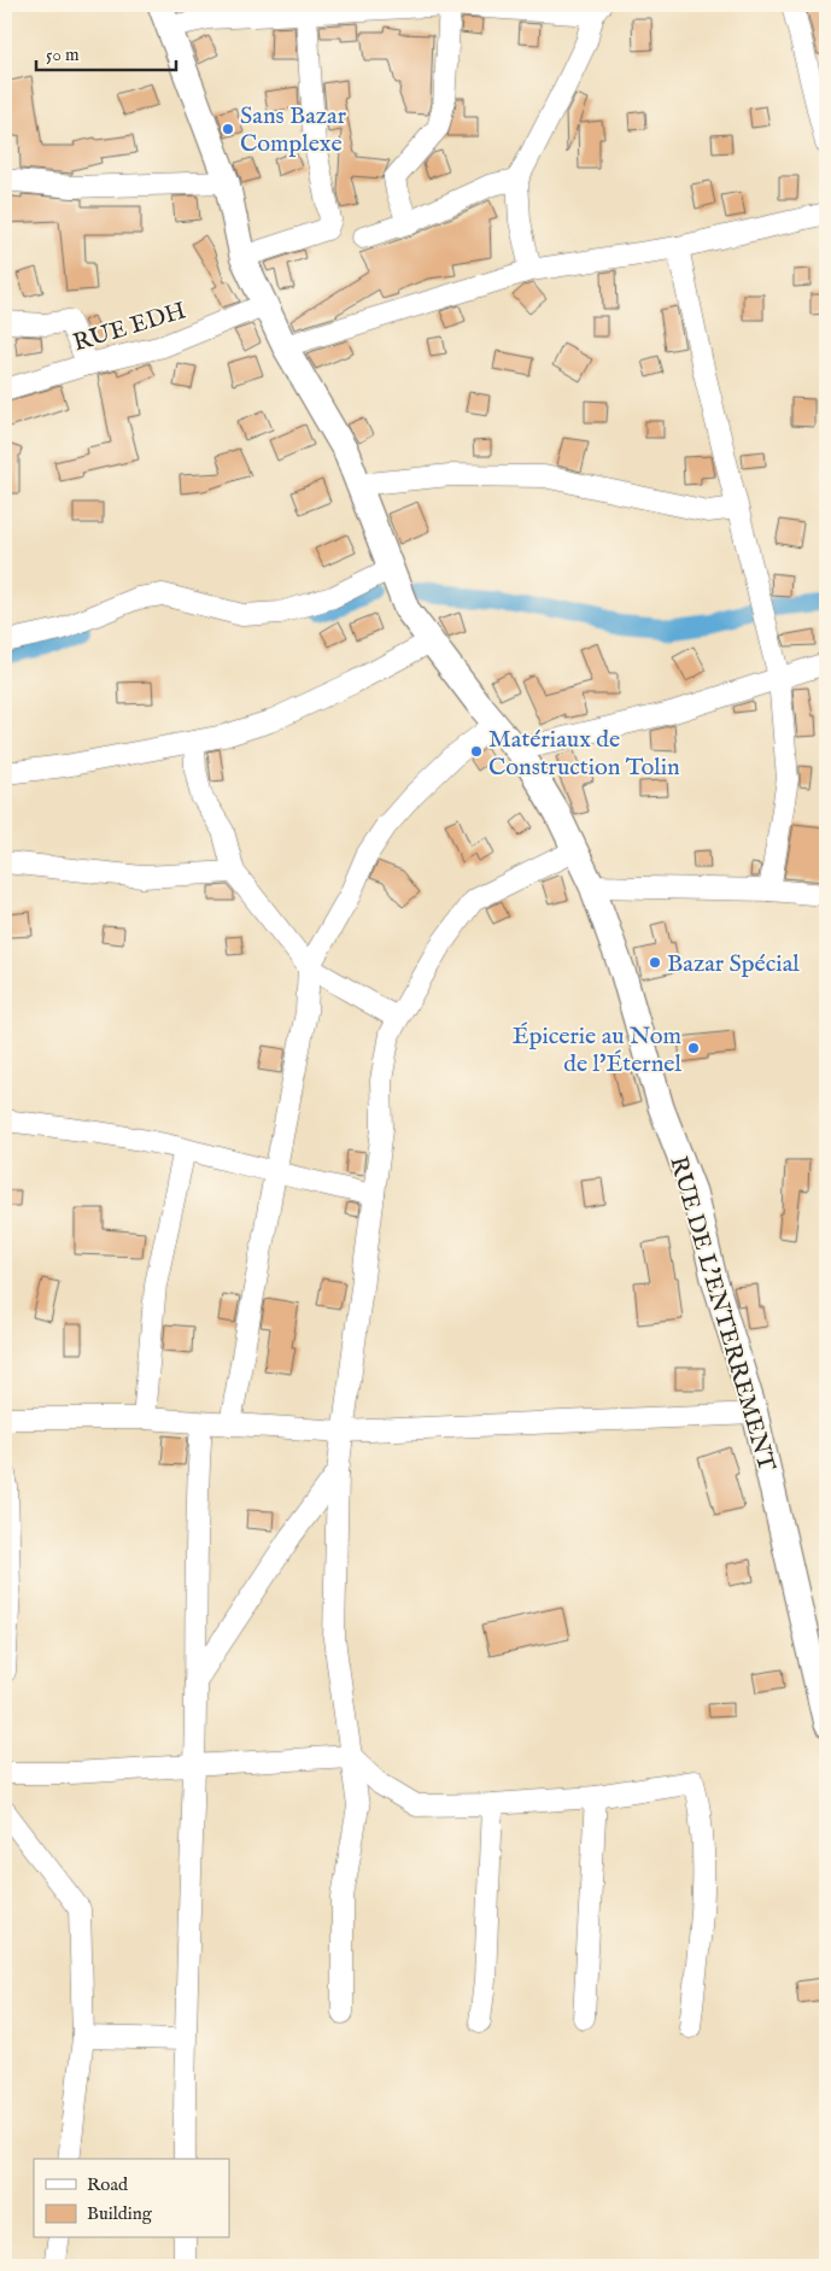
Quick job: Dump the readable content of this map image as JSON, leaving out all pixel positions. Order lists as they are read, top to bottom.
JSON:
{
  "streets": {
    "street": ["RUE EDH", "RUE DE L'ENTERREMENT"]
  },
  "crossings": [
    ["RUE EDH", "RUE DE L'ENTERREMENT"]
  ],
  "places": [
    "Sans Bazar Complexe",
    "Matériaux de Construction Tolin",
    "Bazar Spécial",
    "Épicerie au Nom de l'Éternel"
  ],
  "legend": ["Road", "Building"],
  "scale_bar": "50 m"
}
